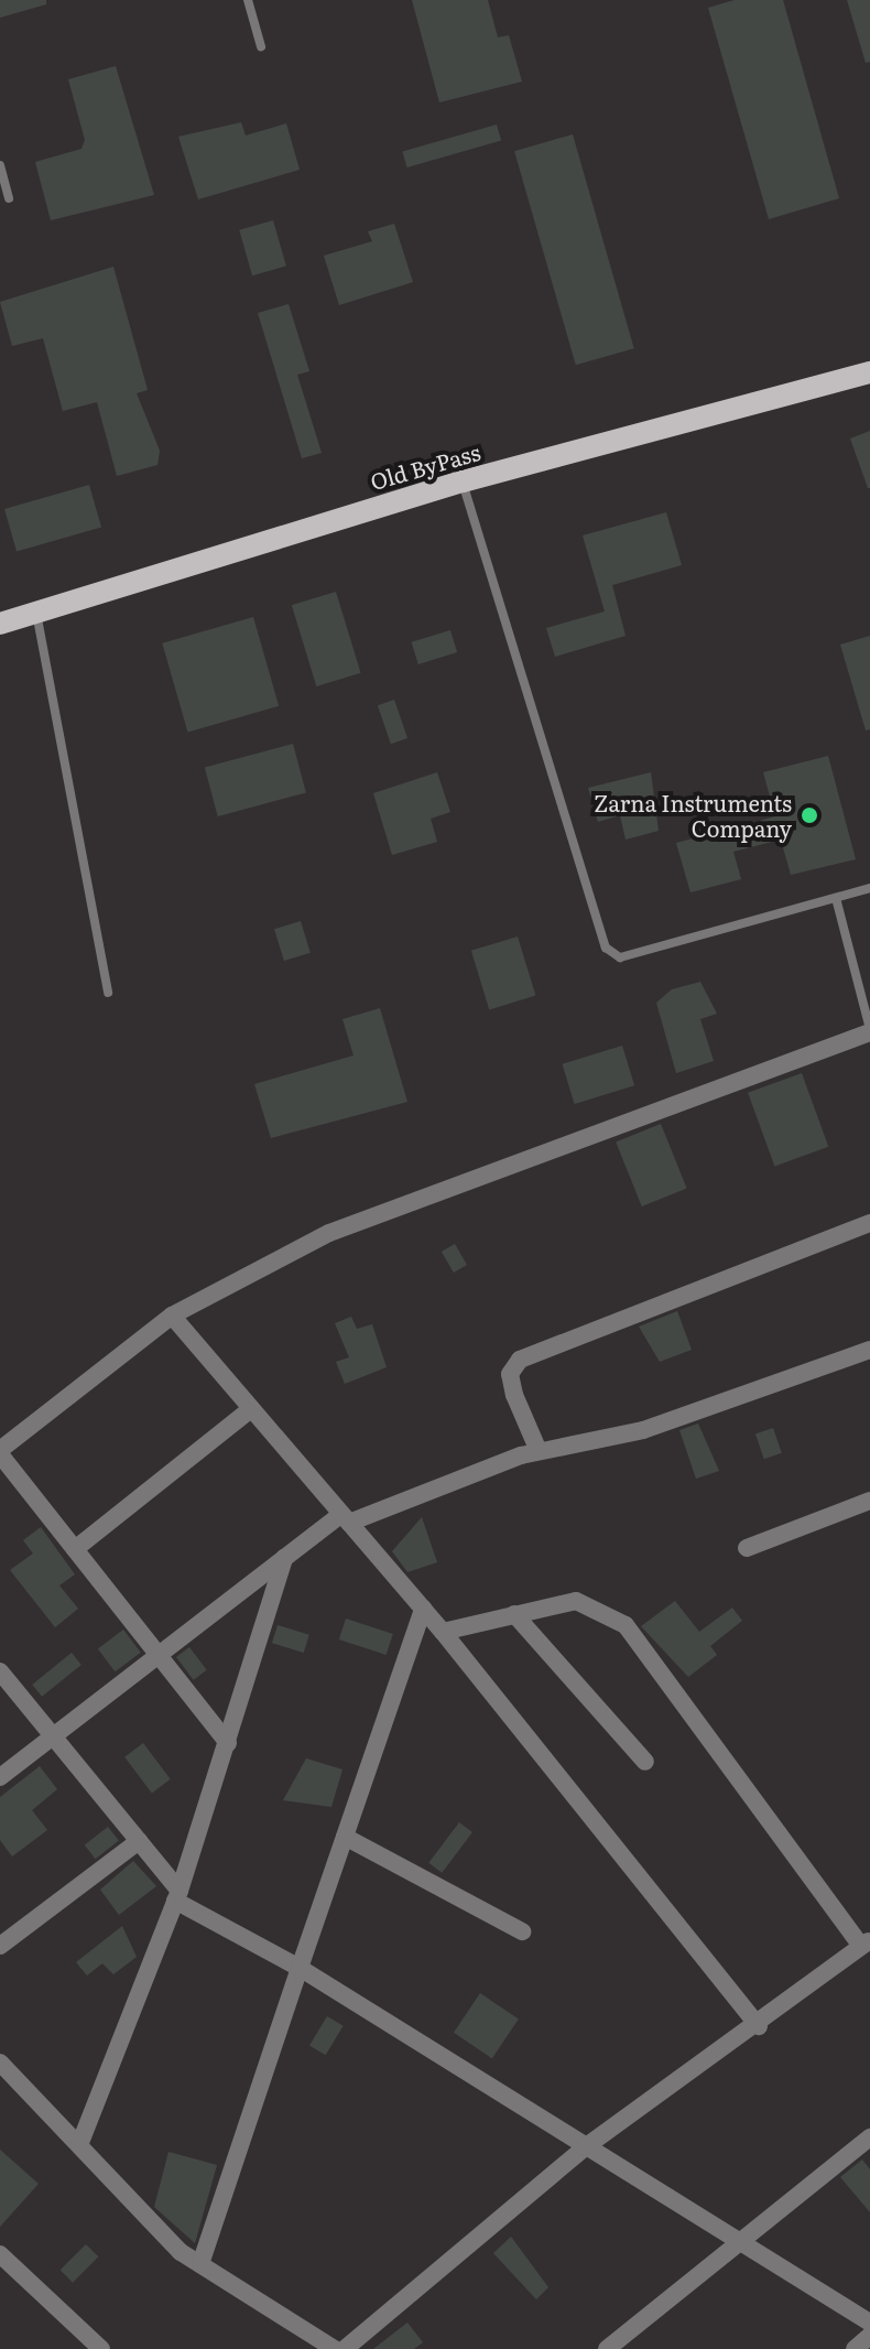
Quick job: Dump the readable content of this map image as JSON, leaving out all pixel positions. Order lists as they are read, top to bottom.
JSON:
{
  "streets": {
    "main road": ["Old ByPass"]
  },
  "places": ["Zarna Instruments Company"]
}
